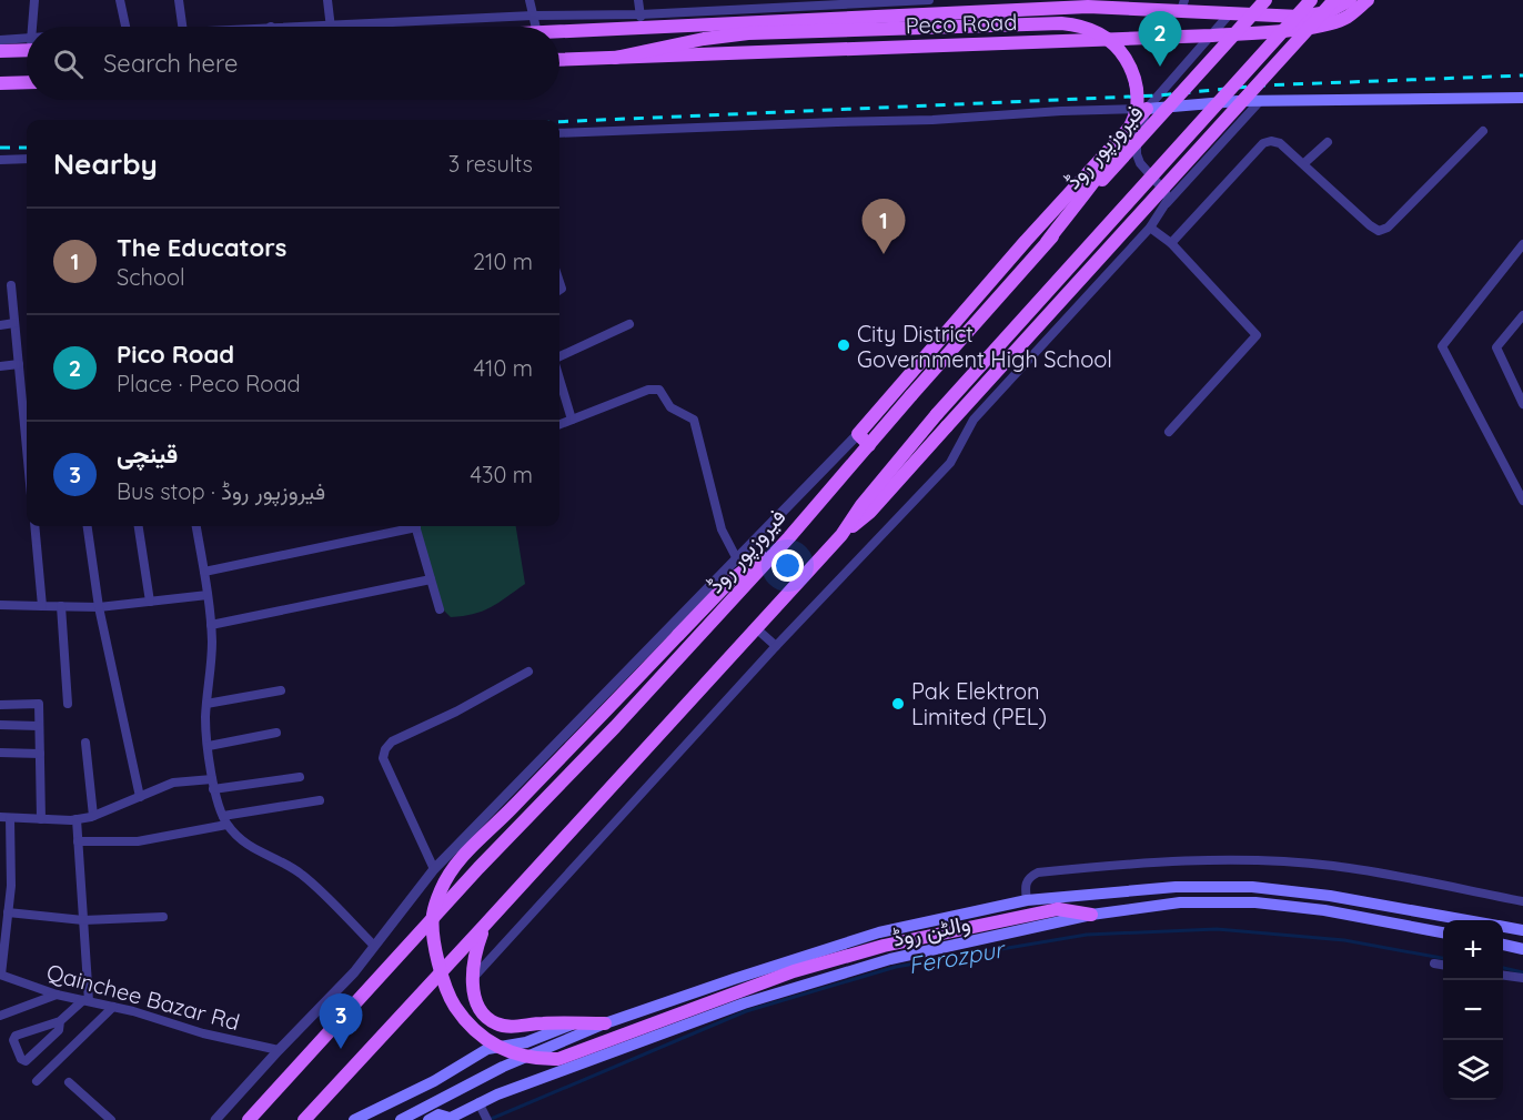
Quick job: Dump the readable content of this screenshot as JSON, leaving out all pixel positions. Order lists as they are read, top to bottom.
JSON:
{
  "streets": {
    "main road": ["Peco Road", "فیروزپور روڈ", "والٹن روڈ"],
    "street": ["Qainchee Bazar Rd"]
  },
  "water": ["Ferozpur"],
  "places": ["City District Government High School", "Pak Elektron Limited (PEL)"],
  "page": {
    "pins": ["2", "1", "3"],
    "search": "Search here",
    "heading": ["Nearby", "3 results"],
    "list": [
      {
        "mark": "1",
        "name": "The Educators",
        "note": "School",
        "value": "210 m"
      },
      {
        "mark": "2",
        "name": "Pico Road",
        "note": "Place · Peco Road",
        "value": "410 m"
      },
      {
        "mark": "3",
        "name": "قینچی",
        "note": "Bus stop · فیروزپور روڈ",
        "value": "430 m"
      }
    ],
    "map_buttons": ["+", "−"]
  }
}
